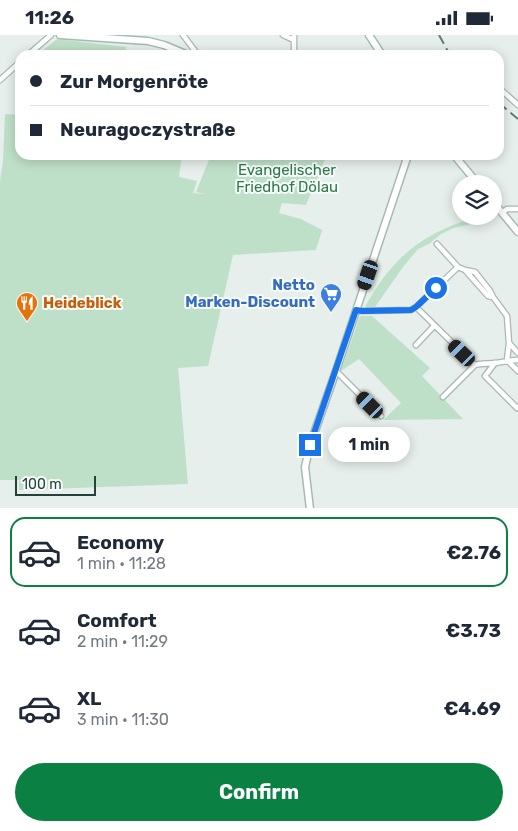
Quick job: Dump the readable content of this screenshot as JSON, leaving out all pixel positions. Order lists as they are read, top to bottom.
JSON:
{
  "parks": ["Evangelischer Friedhof Dölau"],
  "places": {
    "supermarket": ["Netto Marken-Discount"],
    "restaurant": ["Heideblick"]
  },
  "scale_bar": "100 m",
  "page": {
    "status": "11:26",
    "banner": ["Zur Morgenröte", "Neuragoczystraße"],
    "bubble": "1 min",
    "scale": "100 m",
    "list": [
      {
        "name": "Economy",
        "note": "1 min · 11:28",
        "value": "€2.76"
      },
      {
        "name": "Comfort",
        "note": "2 min · 11:29",
        "value": "€3.73"
      },
      {
        "name": "XL",
        "note": "3 min · 11:30",
        "value": "€4.69"
      }
    ],
    "buttons": "Confirm"
  }
}
